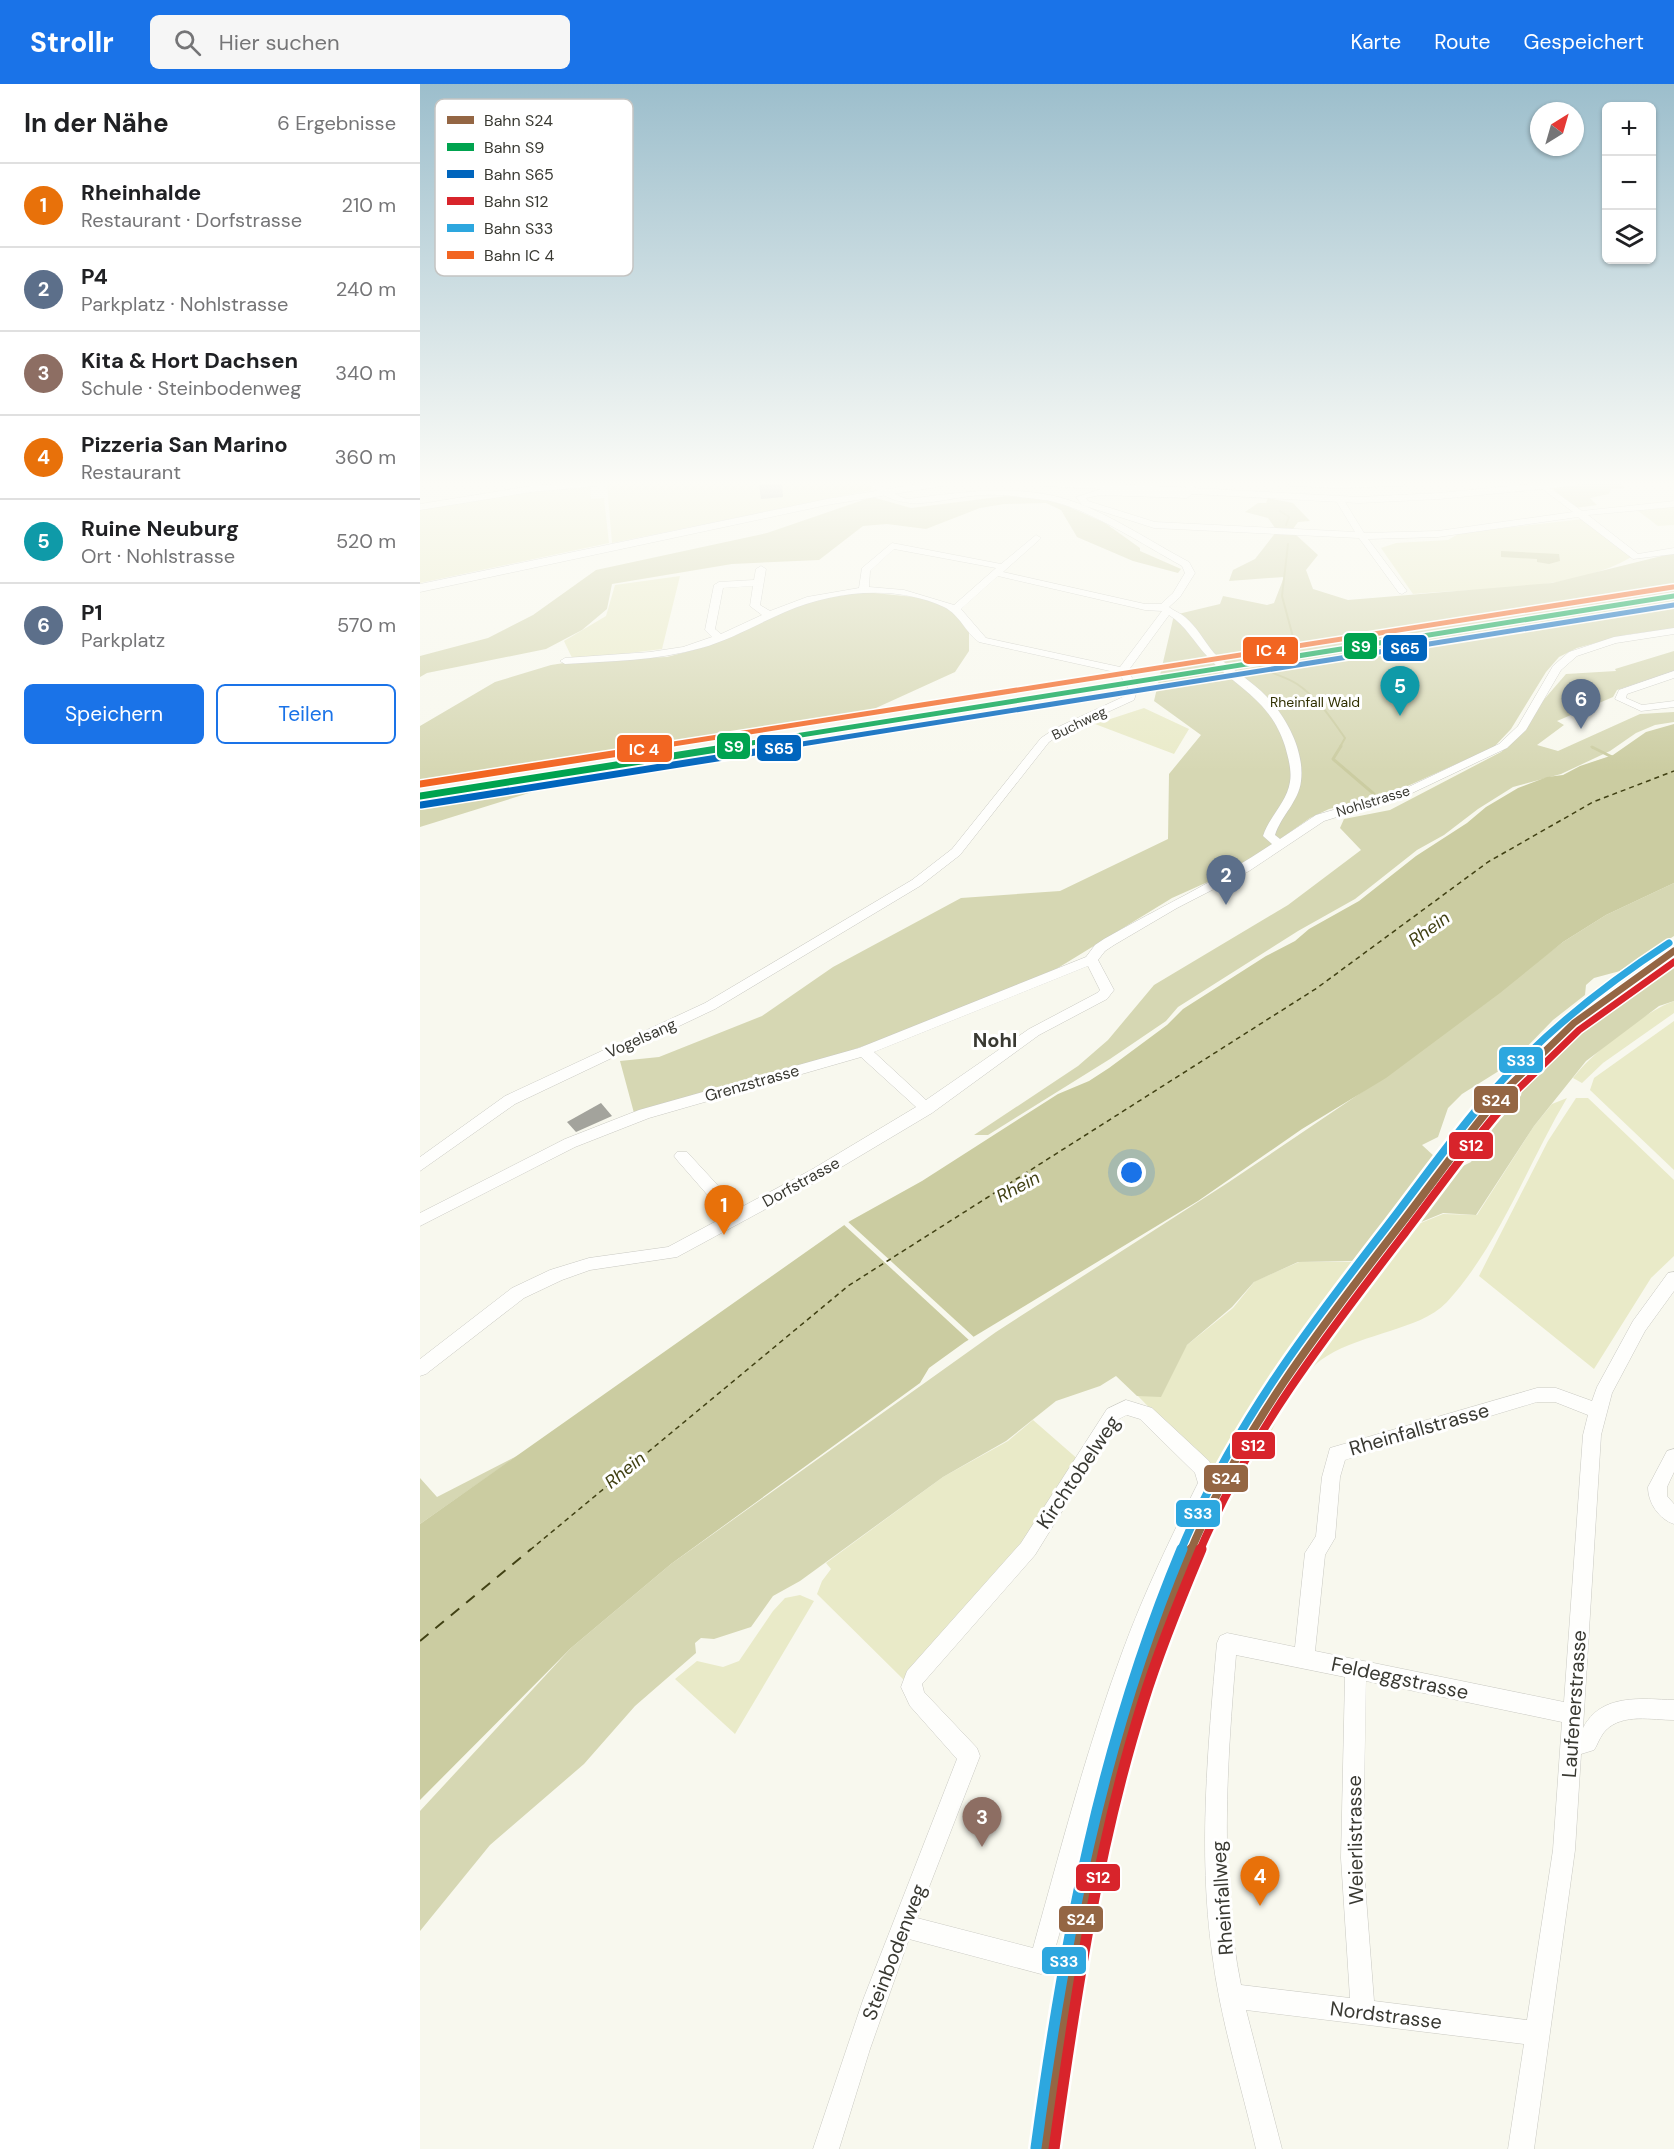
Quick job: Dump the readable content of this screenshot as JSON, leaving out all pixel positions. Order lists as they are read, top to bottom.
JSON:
{
  "streets": {
    "street": [
      "Buchweg",
      "Nohlstrasse",
      "Vogelsang",
      "Grenzstrasse",
      "Dorfstrasse",
      "Rheinfallstrasse",
      "Kirchtobelweg",
      "Feldeggstrasse",
      "Laufenerstrasse",
      "Weierlistrasse",
      "Rheinfallweg",
      "Steinbodenweg",
      "Nordstrasse"
    ]
  },
  "crossings": [
    ["Buchweg", "Vogelsang"],
    ["Nohlstrasse", "Grenzstrasse"],
    ["Nohlstrasse", "Dorfstrasse"],
    ["Grenzstrasse", "Dorfstrasse"],
    ["Rheinfallstrasse", "Feldeggstrasse"],
    ["Rheinfallstrasse", "Laufenerstrasse"],
    ["Kirchtobelweg", "Steinbodenweg"],
    ["Feldeggstrasse", "Laufenerstrasse"],
    ["Feldeggstrasse", "Weierlistrasse"],
    ["Feldeggstrasse", "Rheinfallweg"],
    ["Laufenerstrasse", "Nordstrasse"],
    ["Weierlistrasse", "Nordstrasse"],
    ["Rheinfallweg", "Nordstrasse"]
  ],
  "districts": ["Nohl"],
  "water": ["Rhein"],
  "parks": ["Rheinfall Wald"],
  "lines": [
    "rail line S9",
    "rail line S65",
    "rail line S33",
    "rail line S24",
    "rail line S12"
  ],
  "legend": [
    "Bahn S24",
    "Bahn S9",
    "Bahn S65",
    "Bahn S12",
    "Bahn S33",
    "Bahn IC 4"
  ],
  "north": "top right",
  "page": {
    "header": "Strollr",
    "search": "Hier suchen",
    "nav": ["Karte", "Route", "Gespeichert"],
    "heading": ["In der Nähe", "6 Ergebnisse"],
    "map_buttons": ["+", "−"],
    "list": [
      {
        "mark": "1",
        "name": "Rheinhalde",
        "note": "Restaurant · Dorfstrasse",
        "value": "210 m"
      },
      {
        "mark": "2",
        "name": "P4",
        "note": "Parkplatz · Nohlstrasse",
        "value": "240 m"
      },
      {
        "mark": "3",
        "name": "Kita & Hort Dachsen",
        "note": "Schule · Steinbodenweg",
        "value": "340 m"
      },
      {
        "mark": "4",
        "name": "Pizzeria San Marino",
        "note": "Restaurant",
        "value": "360 m"
      },
      {
        "mark": "5",
        "name": "Ruine Neuburg",
        "note": "Ort · Nohlstrasse",
        "value": "520 m"
      },
      {
        "mark": "6",
        "name": "P1",
        "note": "Parkplatz",
        "value": "570 m"
      }
    ],
    "buttons": ["Speichern", "Teilen"],
    "pins": [
      "5",
      "6",
      "2",
      "1",
      "3",
      "4"
    ]
  }
}
